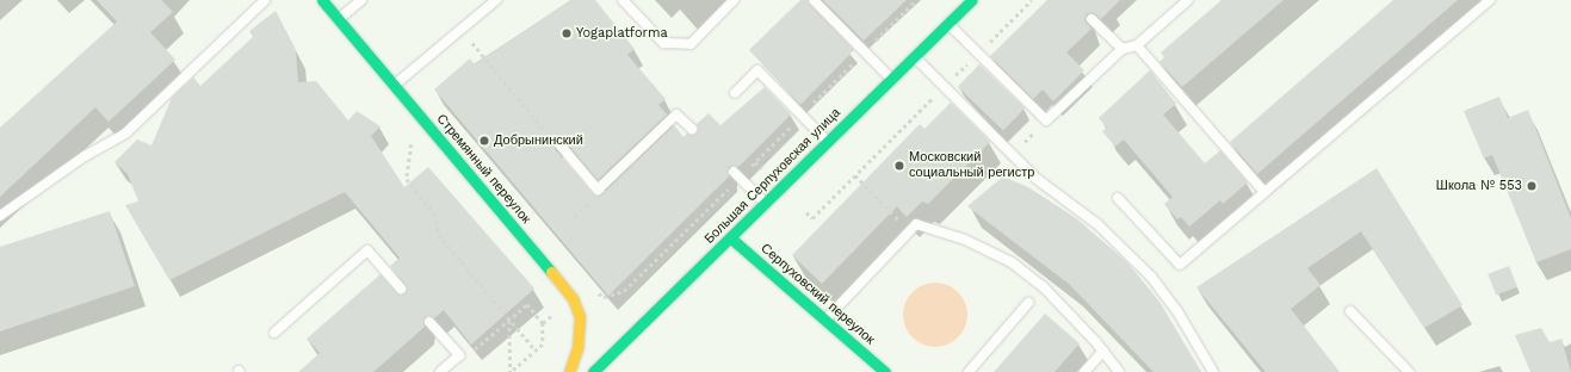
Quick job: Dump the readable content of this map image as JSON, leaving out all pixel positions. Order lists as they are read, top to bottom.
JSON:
{
  "streets": {
    "street": ["Стремянный переулок", "Большая Серпуховская улица", "Серпуховский переулок"]
  },
  "crossings": [
    ["Большая Серпуховская улица", "Серпуховский переулок"]
  ],
  "places": [
    "Yogaplatforma",
    "Добрынинский",
    "Московский социальный регистр",
    "Школа № 553"
  ]
}
